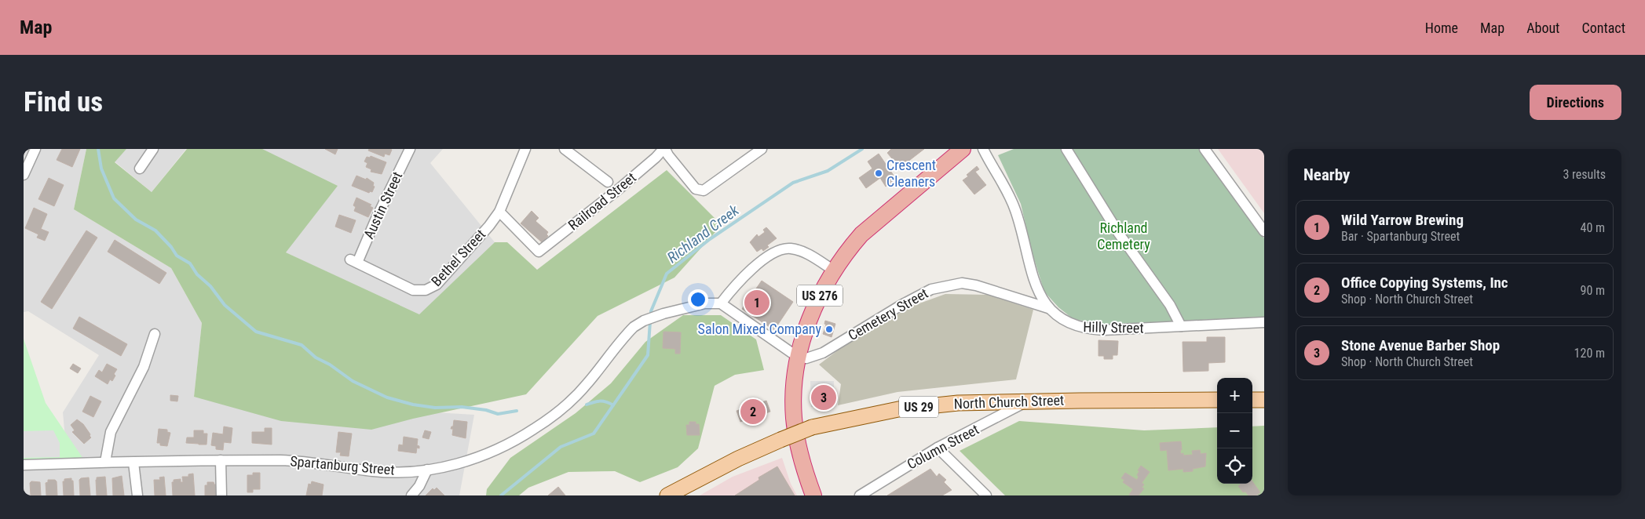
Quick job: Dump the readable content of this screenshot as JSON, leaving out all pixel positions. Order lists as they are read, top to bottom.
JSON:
{
  "streets": {
    "highway": ["US 276"],
    "main road": ["North Church Street", "US 29"],
    "street": [
      "Railroad Street",
      "Austin Street",
      "Bethel Street",
      "Cemetery Street",
      "Hilly Street",
      "Column Street",
      "Spartanburg Street"
    ]
  },
  "crossings": [
    ["Railroad Street", "Bethel Street"],
    ["Austin Street", "Bethel Street"],
    ["US 276", "Cemetery Street"],
    ["Cemetery Street", "Hilly Street"],
    ["North Church Street", "Column Street"]
  ],
  "water": ["Richland Creek"],
  "parks": ["Richland Cemetery"],
  "places": ["Crescent Cleaners", "Salon Mixed Company"],
  "page": {
    "header": "Map",
    "nav": [
      "Home",
      "Map",
      "About",
      "Contact"
    ],
    "buttons": "Directions",
    "title": "Find us",
    "heading": ["Nearby", "3 results"],
    "list": [
      {
        "mark": "1",
        "name": "Wild Yarrow Brewing",
        "note": "Bar · Spartanburg Street",
        "value": "40 m"
      },
      {
        "mark": "2",
        "name": "Office Copying Systems, Inc",
        "note": "Shop · North Church Street",
        "value": "90 m"
      },
      {
        "mark": "3",
        "name": "Stone Avenue Barber Shop",
        "note": "Shop · North Church Street",
        "value": "120 m"
      }
    ],
    "pins": ["1", "3", "2"],
    "map_buttons": ["+", "−"]
  }
}
